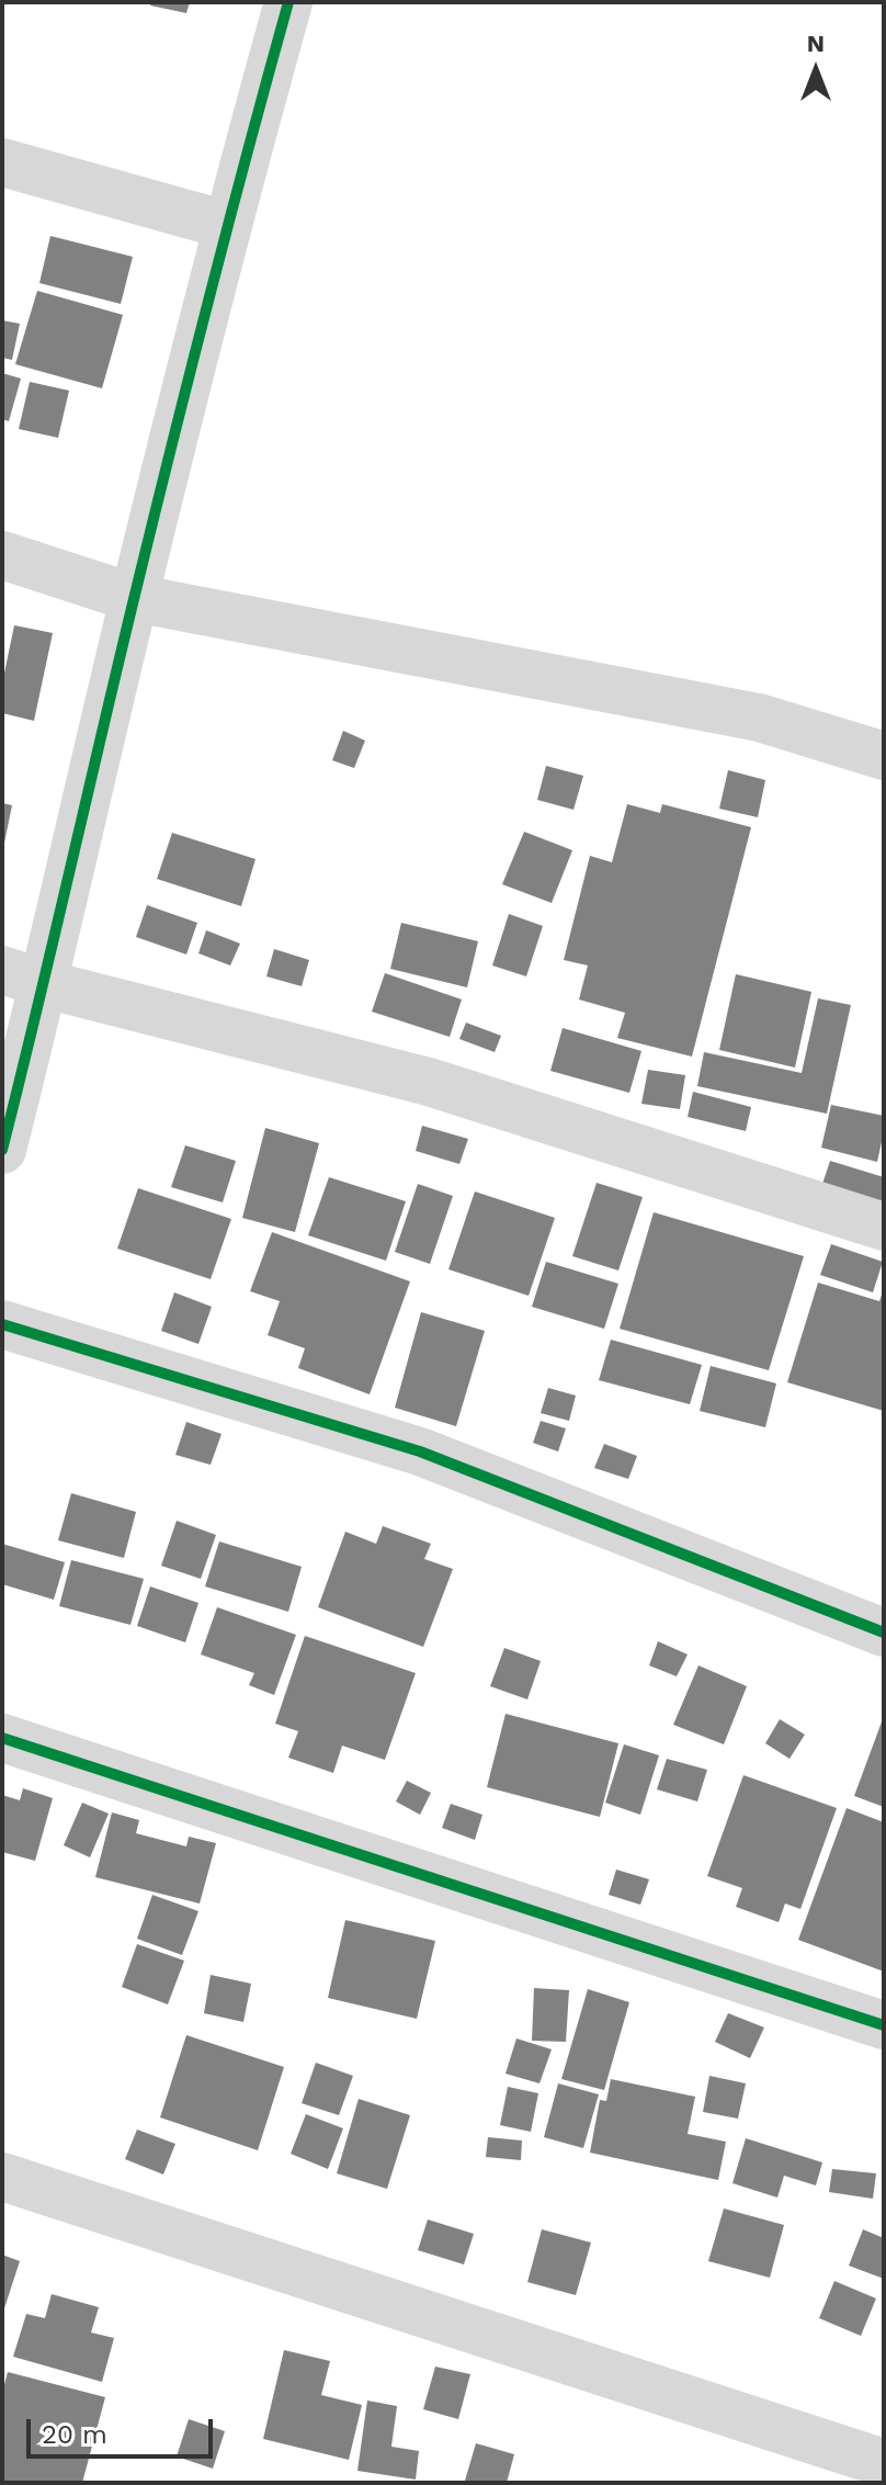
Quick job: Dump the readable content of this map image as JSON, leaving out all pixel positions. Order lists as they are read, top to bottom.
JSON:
{
  "scale_bar": "20 m",
  "north": "top"
}
